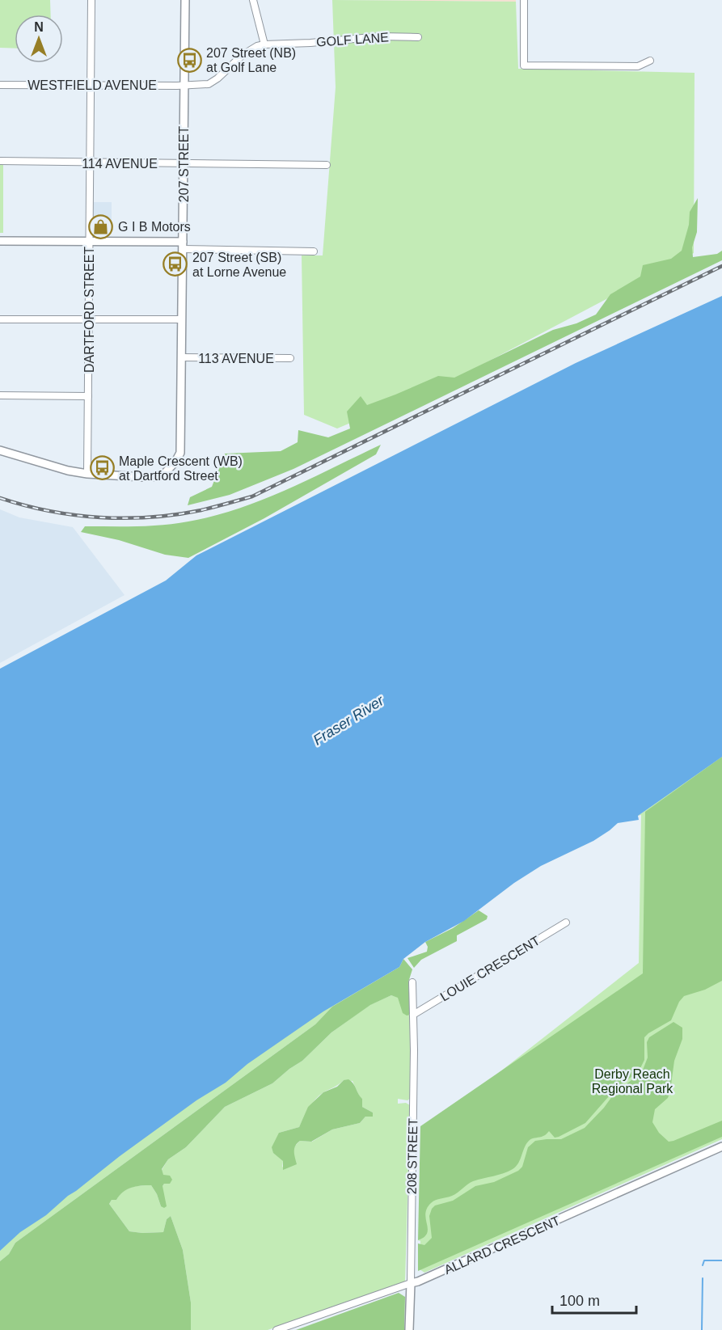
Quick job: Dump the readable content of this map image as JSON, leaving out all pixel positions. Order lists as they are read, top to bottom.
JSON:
{
  "streets": {
    "street": [
      "GOLF LANE",
      "WESTFIELD AVENUE",
      "114 AVENUE",
      "207 STREET",
      "DARTFORD STREET",
      "113 AVENUE",
      "LOUIE CRESCENT",
      "208 STREET",
      "ALLARD CRESCENT"
    ]
  },
  "crossings": [
    ["GOLF LANE", "WESTFIELD AVENUE"],
    ["GOLF LANE", "207 STREET"],
    ["WESTFIELD AVENUE", "207 STREET"],
    ["WESTFIELD AVENUE", "DARTFORD STREET"],
    ["114 AVENUE", "207 STREET"],
    ["114 AVENUE", "DARTFORD STREET"],
    ["207 STREET", "DARTFORD STREET"],
    ["207 STREET", "113 AVENUE"],
    ["LOUIE CRESCENT", "208 STREET"],
    ["208 STREET", "ALLARD CRESCENT"]
  ],
  "water": ["Fraser River"],
  "parks": ["Derby Reach Regional Park"],
  "places": {
    "bus stop": ["207 Street (NB) at Golf Lane", "207 Street (SB) at Lorne Avenue", "Maple Crescent (WB) at Dartford Street"],
    "shop": ["G I B Motors"]
  },
  "scale_bar": "100 m",
  "north": "top"
}
